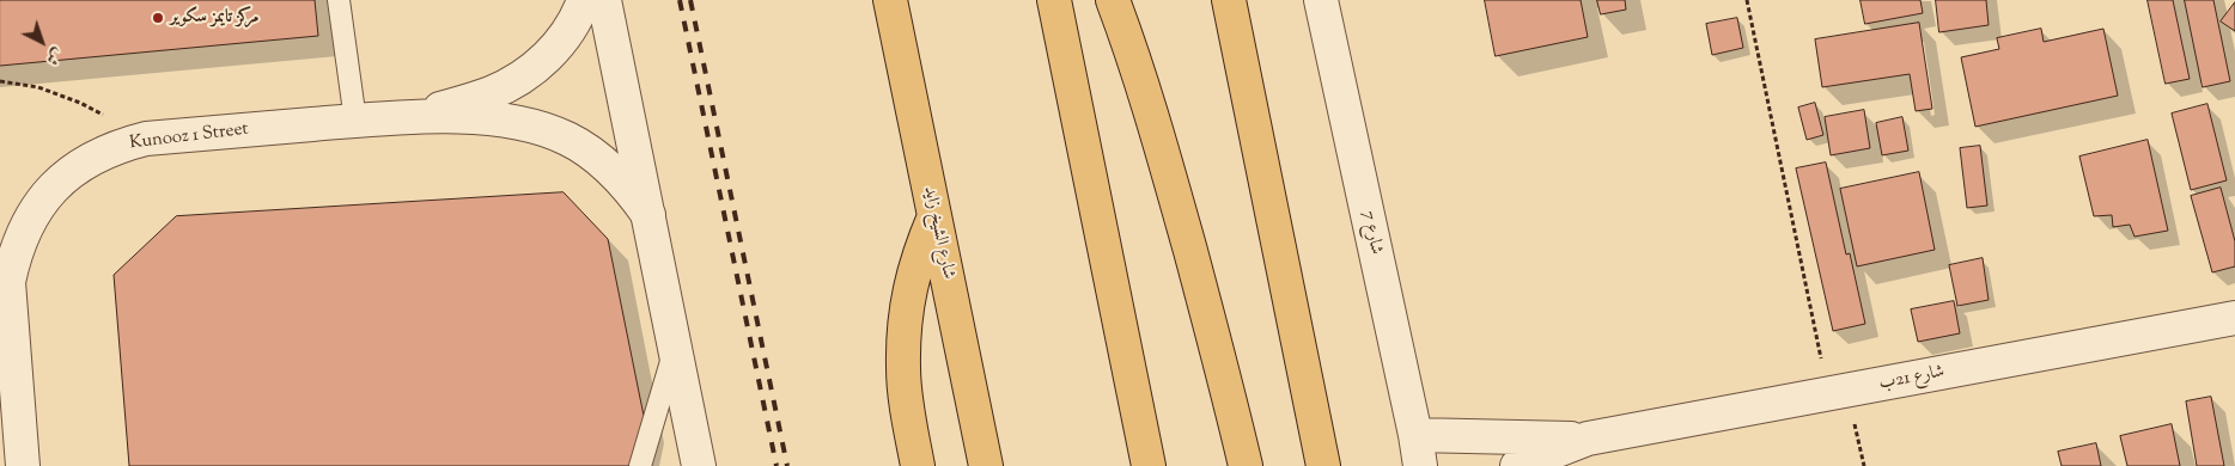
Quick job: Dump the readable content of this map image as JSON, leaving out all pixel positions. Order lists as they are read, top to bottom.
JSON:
{
  "streets": {
    "highway": ["شارع الشيخ زايد"],
    "street": ["Kunooz 1 Street", "شارع 7", "شارع 21ب"]
  },
  "crossings": [
    ["شارع 7", "شارع 21ب"]
  ],
  "places": ["مركز تايمز سكوير"],
  "north": "bottom right"
}
